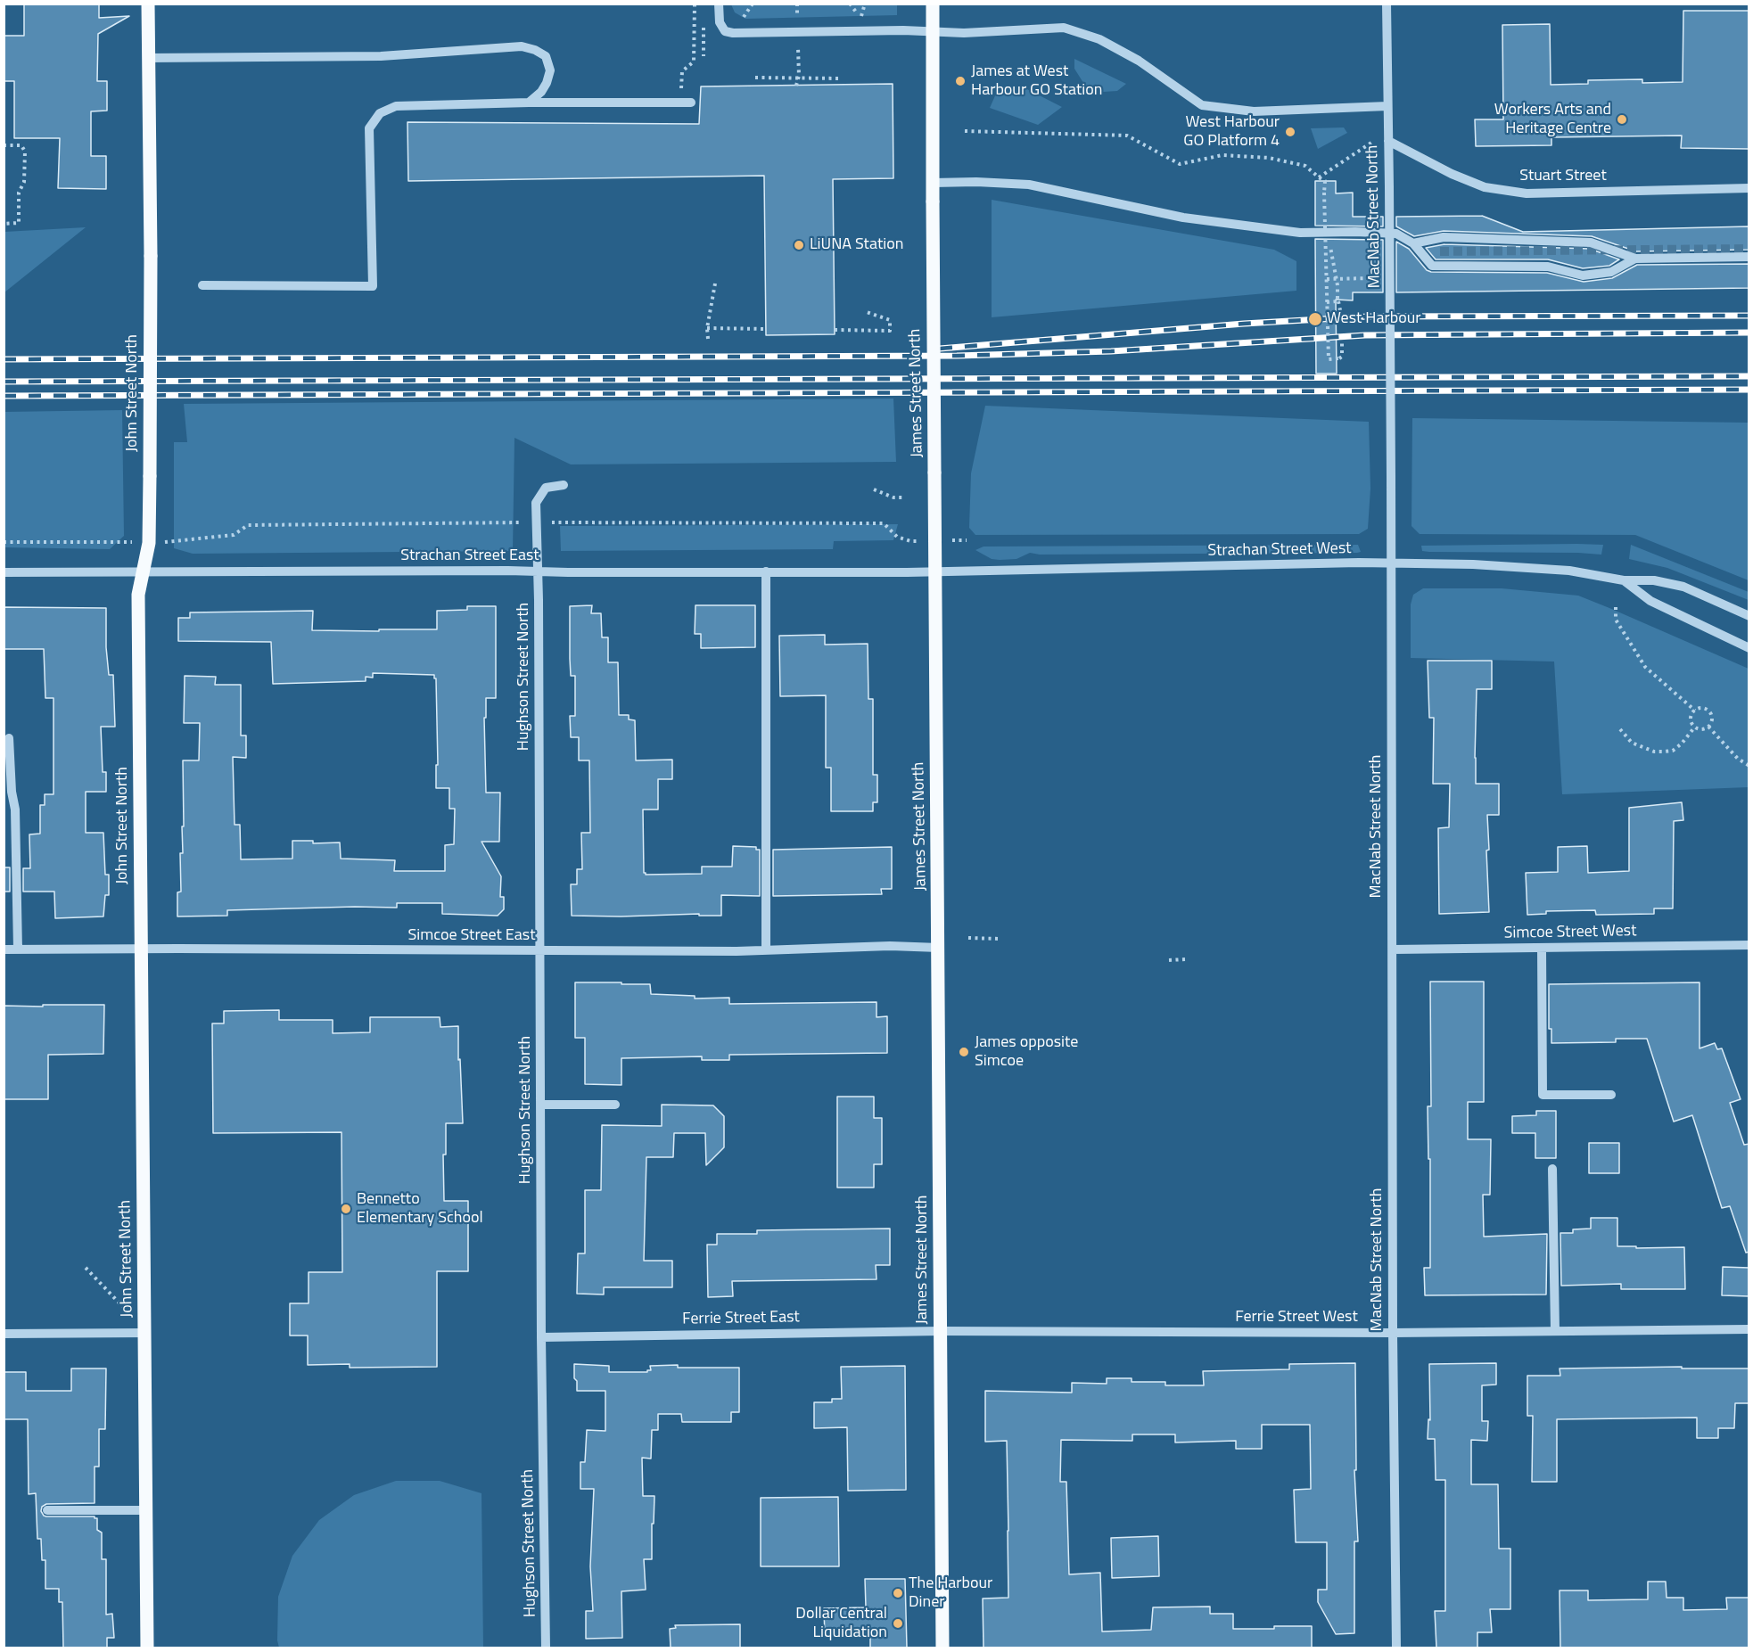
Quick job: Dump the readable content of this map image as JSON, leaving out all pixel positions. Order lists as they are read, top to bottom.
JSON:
{
  "streets": {
    "main road": ["John Street North", "James Street North"],
    "street": [
      "Stuart Street",
      "MacNab Street North",
      "Strachan Street West",
      "Strachan Street East",
      "Hughson Street North",
      "Simcoe Street West",
      "Simcoe Street East",
      "Ferrie Street West",
      "Ferrie Street East"
    ]
  },
  "crossings": [
    ["Stuart Street", "MacNab Street North"],
    ["MacNab Street North", "Strachan Street West"],
    ["MacNab Street North", "Simcoe Street West"],
    ["MacNab Street North", "Ferrie Street West"],
    ["John Street North", "Strachan Street East"],
    ["John Street North", "Simcoe Street East"],
    ["James Street North", "Strachan Street West"],
    ["James Street North", "Strachan Street East"],
    ["James Street North", "Simcoe Street East"],
    ["James Street North", "Ferrie Street West"],
    ["James Street North", "Ferrie Street East"],
    ["Strachan Street West", "Strachan Street East"],
    ["Strachan Street East", "Hughson Street North"],
    ["Hughson Street North", "Simcoe Street East"],
    ["Hughson Street North", "Ferrie Street East"],
    ["Ferrie Street West", "Ferrie Street East"]
  ],
  "places": [
    "James at West Harbour GO Station",
    "Workers Arts and Heritage Centre",
    "West Harbour GO Platform 4",
    "LiUNA Station",
    "West Harbour",
    "James opposite Simcoe",
    "Bennetto Elementary School",
    "The Harbour Diner",
    "Dollar Central Liquidation"
  ]
}
